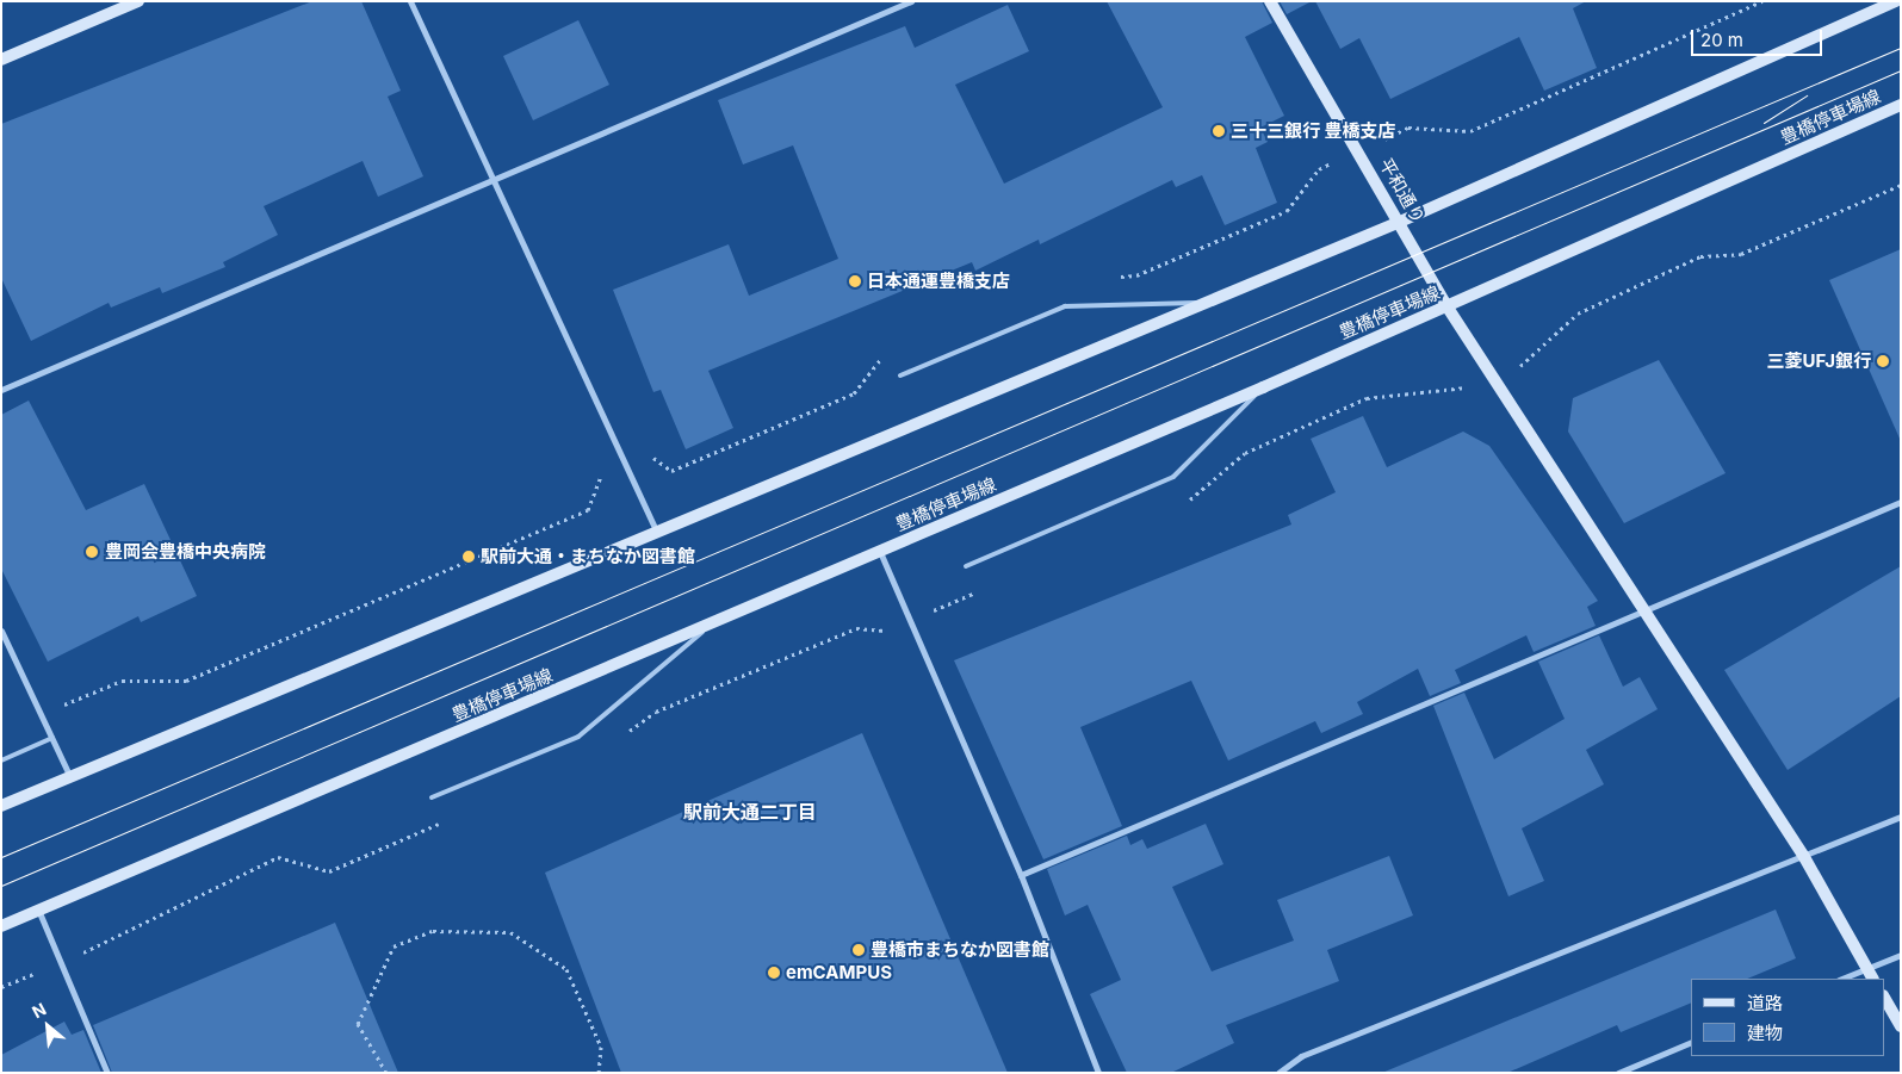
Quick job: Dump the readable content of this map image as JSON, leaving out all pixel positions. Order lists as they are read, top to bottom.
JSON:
{
  "streets": {
    "main road": ["豊橋停車場線", "平和通り"]
  },
  "crossings": [
    ["豊橋停車場線", "平和通り"]
  ],
  "districts": ["駅前大通二丁目"],
  "places": [
    "三十三銀行 豊橋支店",
    "日本通運豊橋支店",
    "三菱UFJ銀行",
    "豊岡会豊橋中央病院",
    "駅前大通・まちなか図書館",
    "豊橋市まちなか図書館",
    "emCAMPUS"
  ],
  "legend": ["道路", "建物"],
  "scale_bar": "20 m",
  "north": "top left"
}
